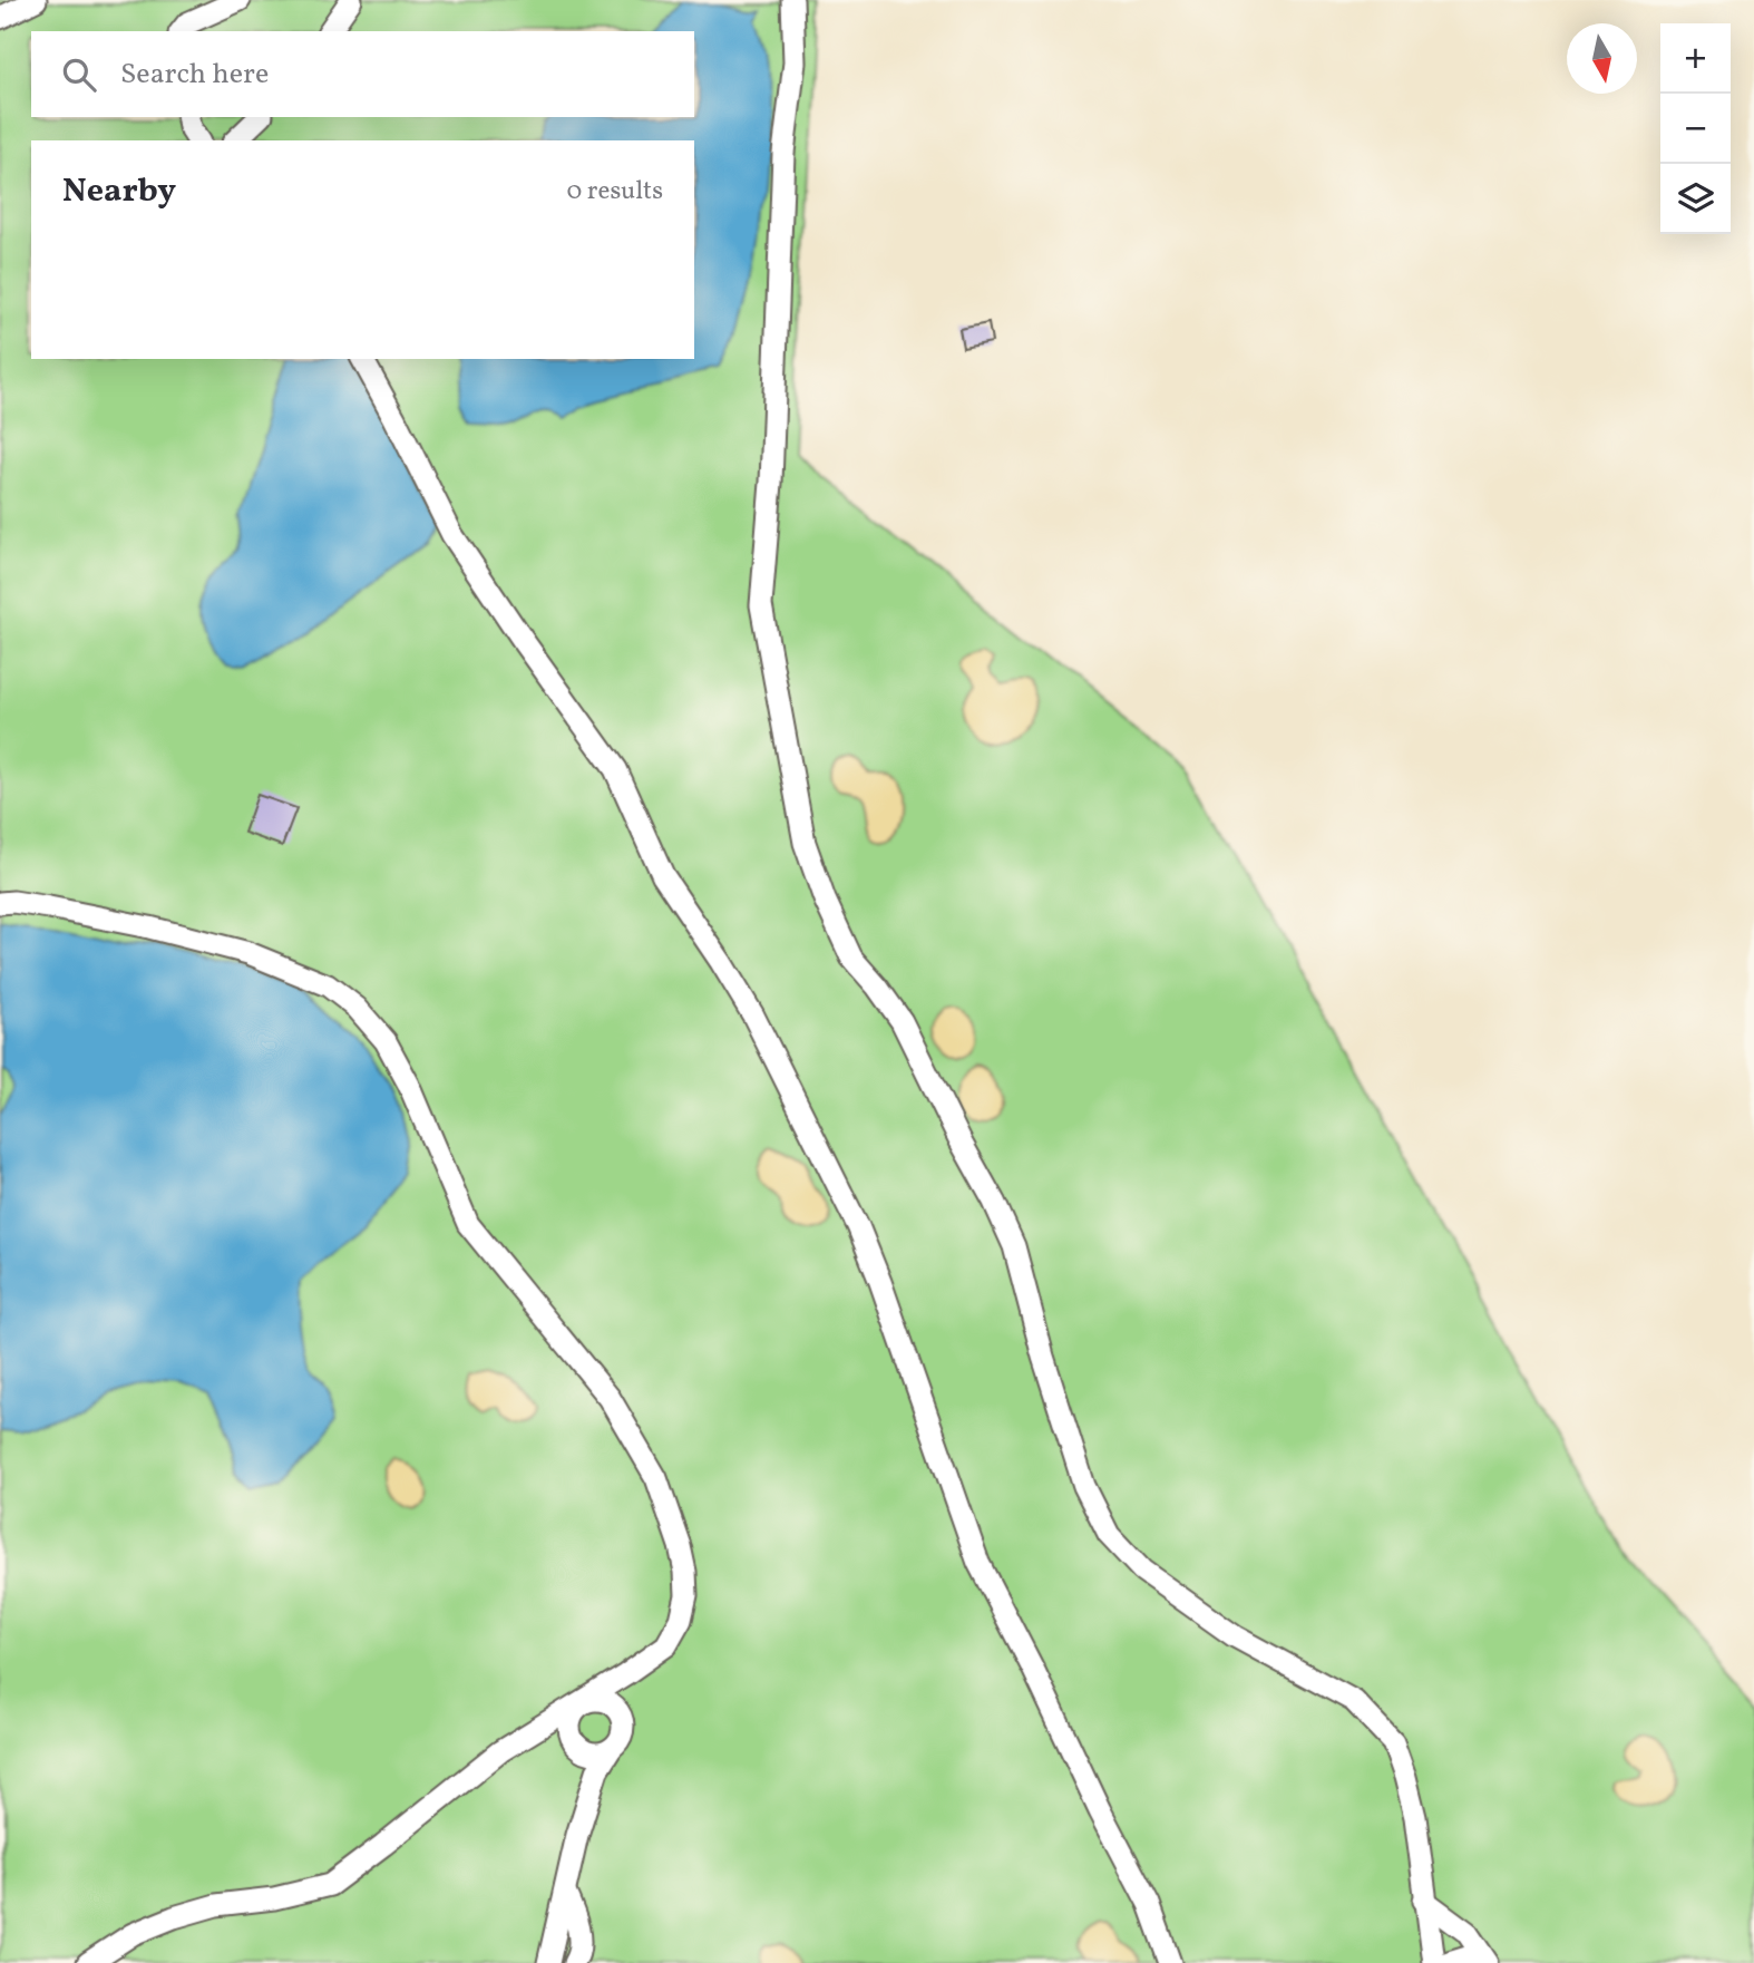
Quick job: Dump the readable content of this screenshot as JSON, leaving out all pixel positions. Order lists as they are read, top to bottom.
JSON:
{
  "north": "bottom",
  "page": {
    "map_buttons": ["+", "−"],
    "search": "Search here",
    "heading": ["Nearby", "0 results"]
  }
}
